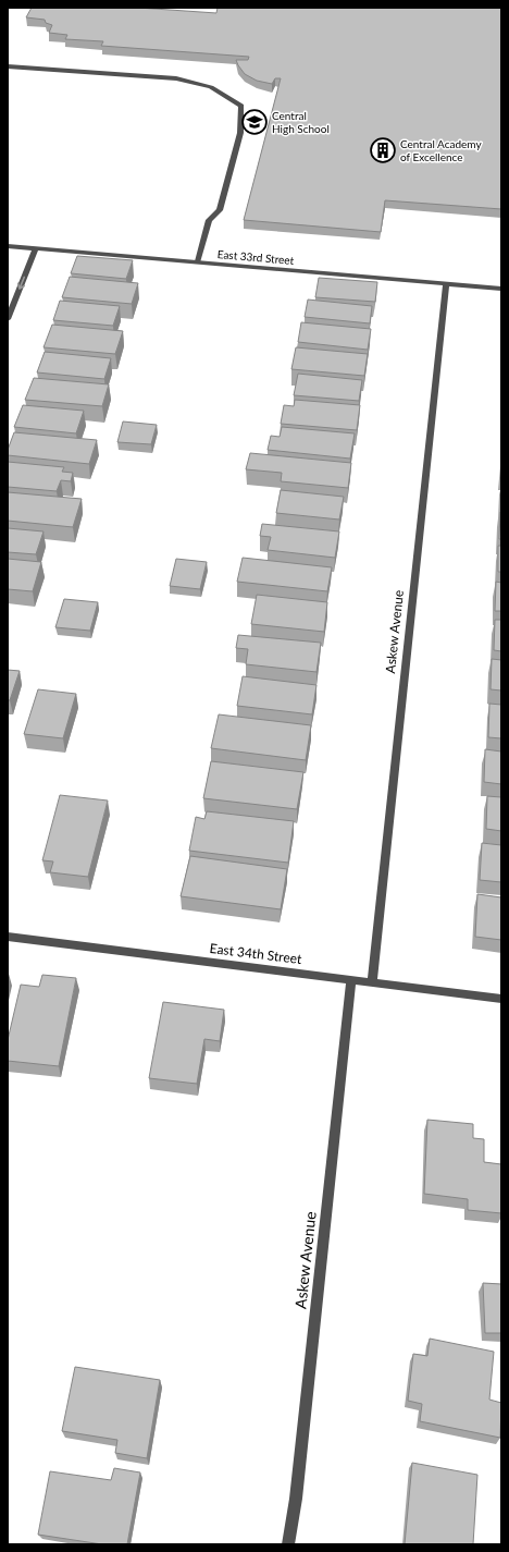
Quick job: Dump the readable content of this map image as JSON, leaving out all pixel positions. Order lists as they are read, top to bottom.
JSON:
{
  "streets": {
    "street": ["East 33rd Street", "Askew Avenue", "East 34th Street"]
  },
  "crossings": [
    ["East 33rd Street", "Askew Avenue"],
    ["Askew Avenue", "East 34th Street"]
  ],
  "places": {
    "school or university": ["Central High School"],
    "building": ["Central Academy of Excellence"]
  }
}
